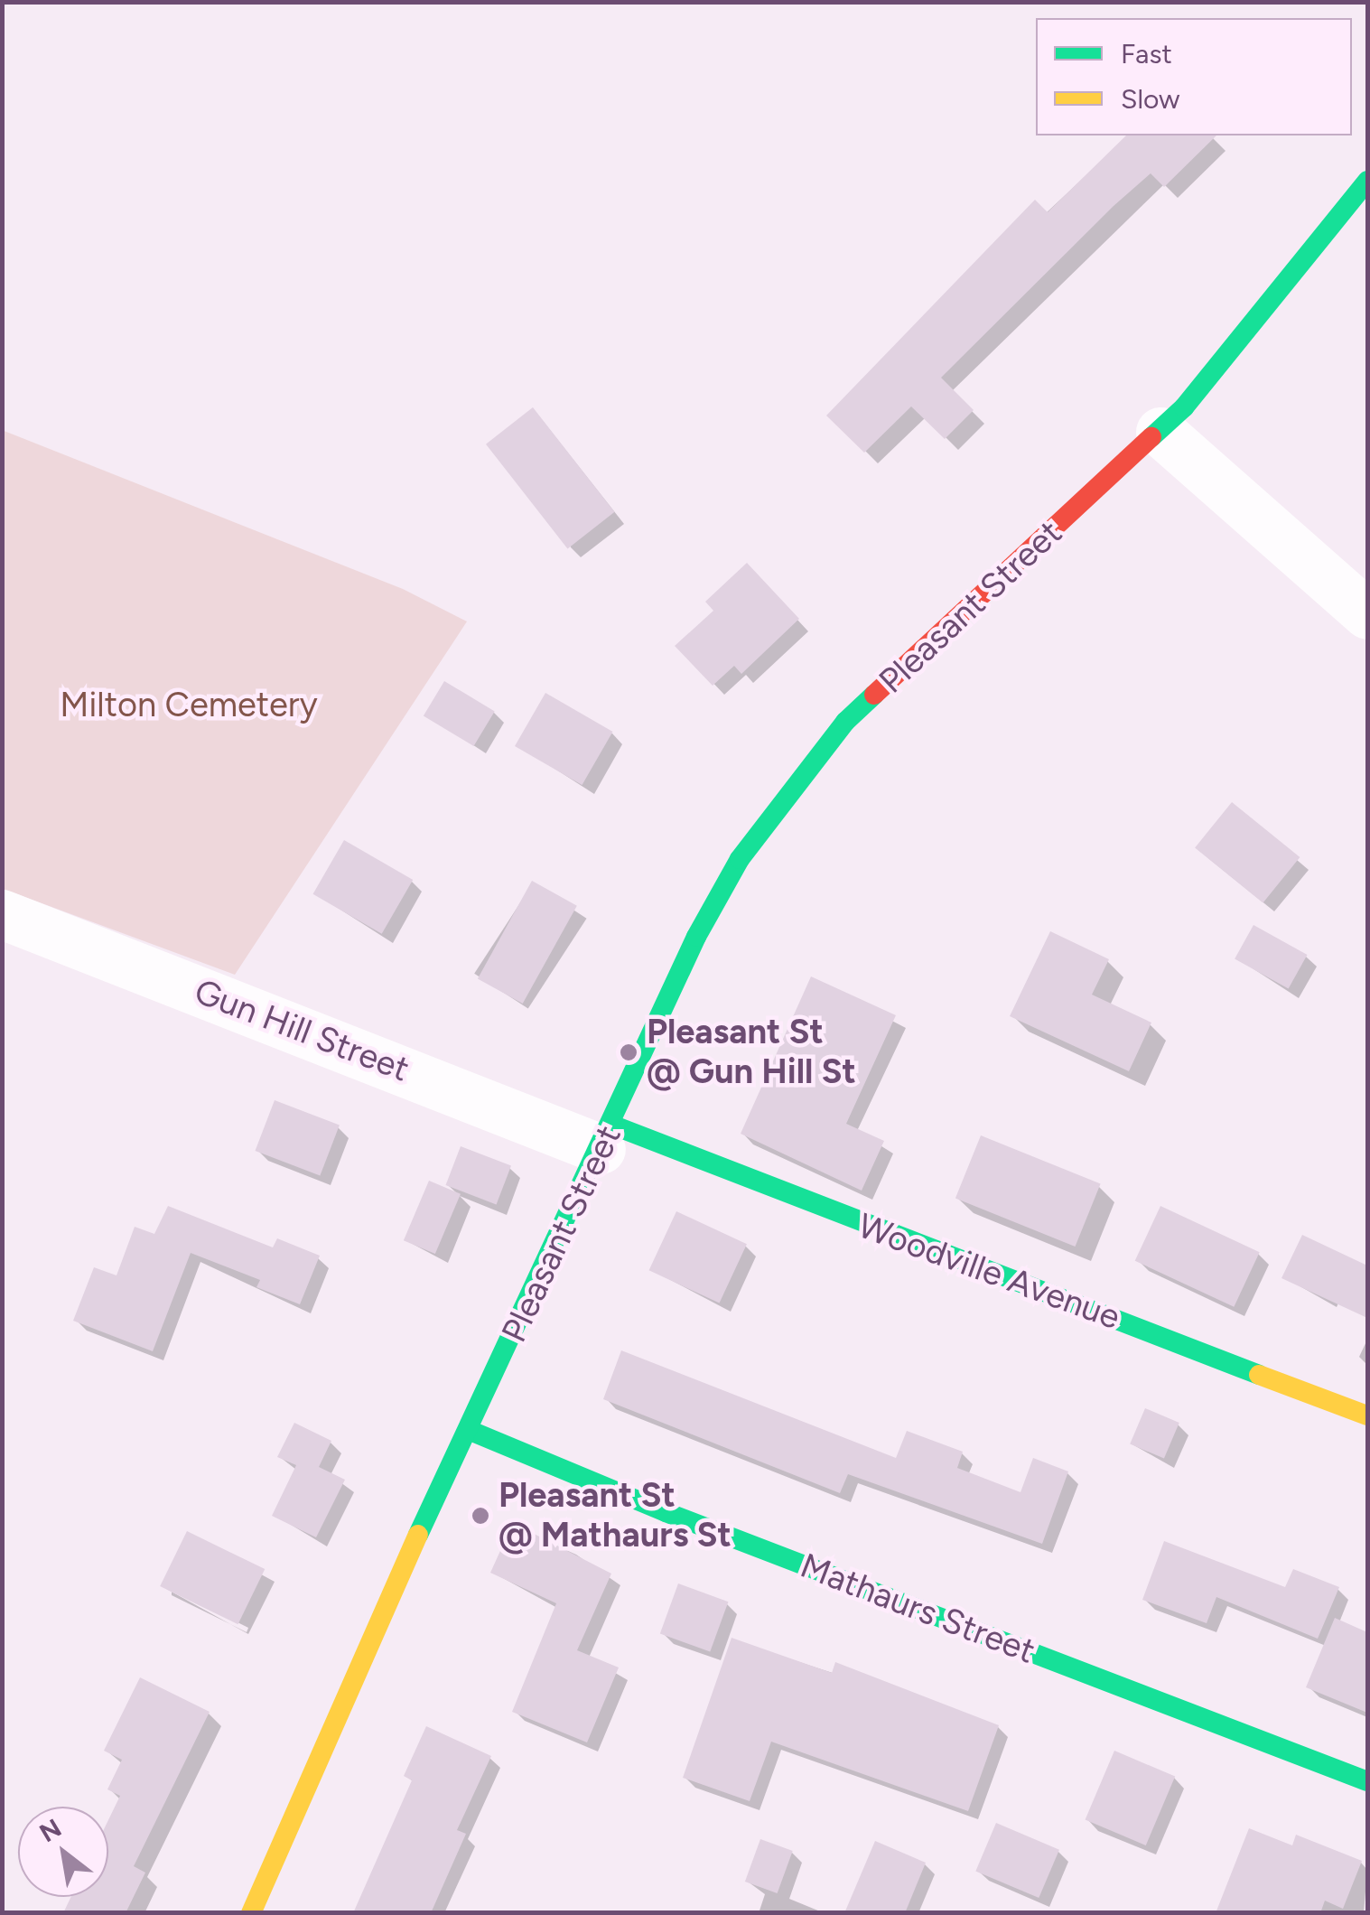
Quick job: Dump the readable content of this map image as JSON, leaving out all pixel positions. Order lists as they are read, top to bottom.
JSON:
{
  "streets": {
    "street": [
      "Pleasant Street",
      "Gun Hill Street",
      "Woodville Avenue",
      "Mathaurs Street"
    ]
  },
  "crossings": [
    ["Pleasant Street", "Gun Hill Street"],
    ["Pleasant Street", "Woodville Avenue"],
    ["Pleasant Street", "Mathaurs Street"],
    ["Gun Hill Street", "Woodville Avenue"]
  ],
  "parks": ["Milton Cemetery"],
  "places": ["Pleasant St @ Gun Hill St", "Pleasant St @ Mathaurs St"],
  "legend": ["Fast", "Slow"],
  "north": "top left"
}
